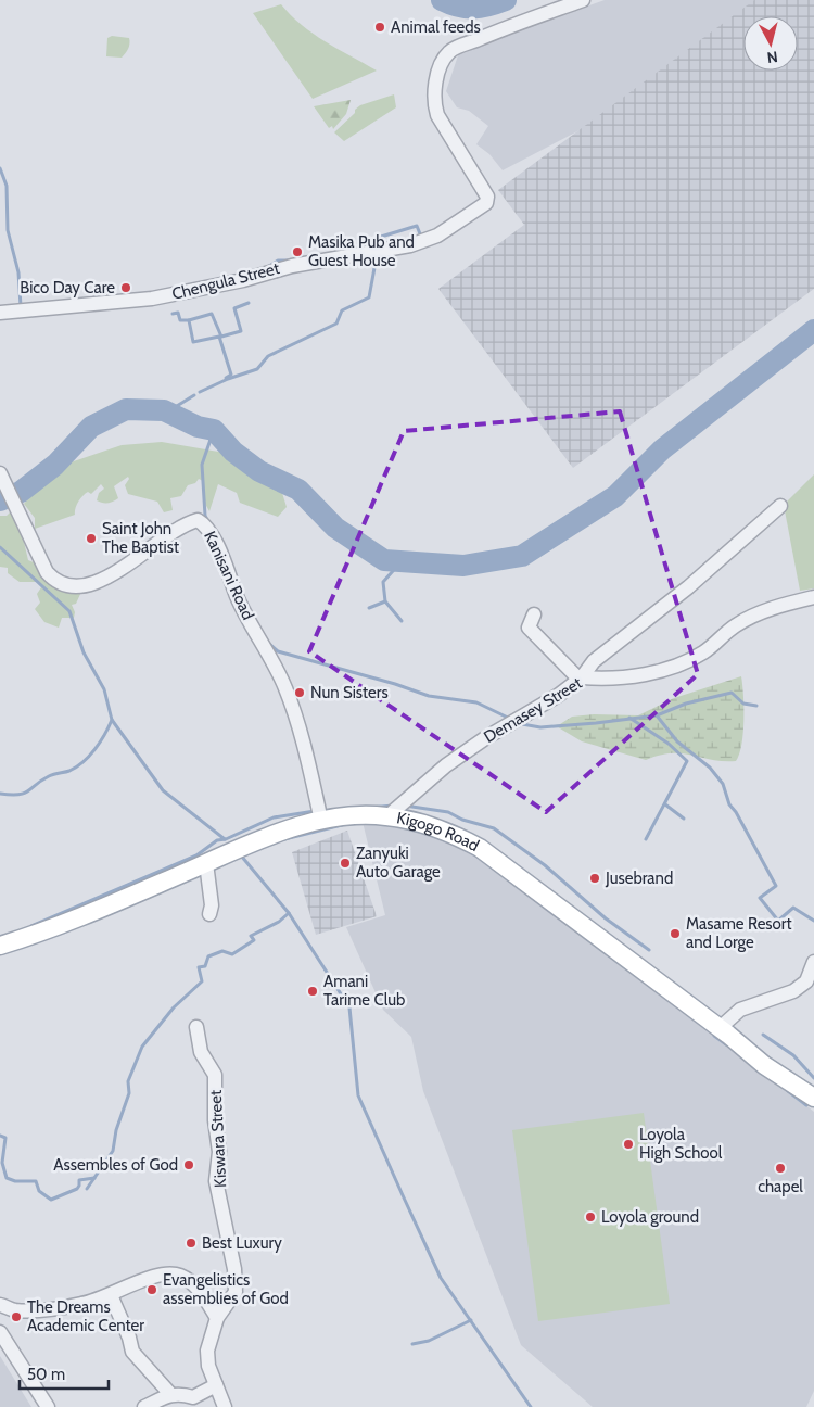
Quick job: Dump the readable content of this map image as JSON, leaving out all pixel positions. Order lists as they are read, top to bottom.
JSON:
{
  "streets": {
    "main road": ["Kigogo Road"],
    "street": [
      "Chengula Street",
      "Kanisani Road",
      "Demasey Street",
      "Kiswara Street"
    ]
  },
  "crossings": [
    ["Kanisani Road", "Kigogo Road"],
    ["Demasey Street", "Kigogo Road"]
  ],
  "places": [
    "Animal feeds",
    "Masika Pub and Guest House",
    "Bico Day Care",
    "Saint John The Baptist",
    "Nun Sisters",
    "Zanyuki Auto Garage",
    "Jusebrand",
    "Masame Resort and Lorge",
    "Amani Tarime Club",
    "Loyola High School",
    "Assembles of God",
    "chapel",
    "Loyola ground",
    "Best Luxury",
    "Evangelistics assemblies of God",
    "The Dreams Academic Center"
  ],
  "scale_bar": "50 m",
  "north": "bottom"
}
